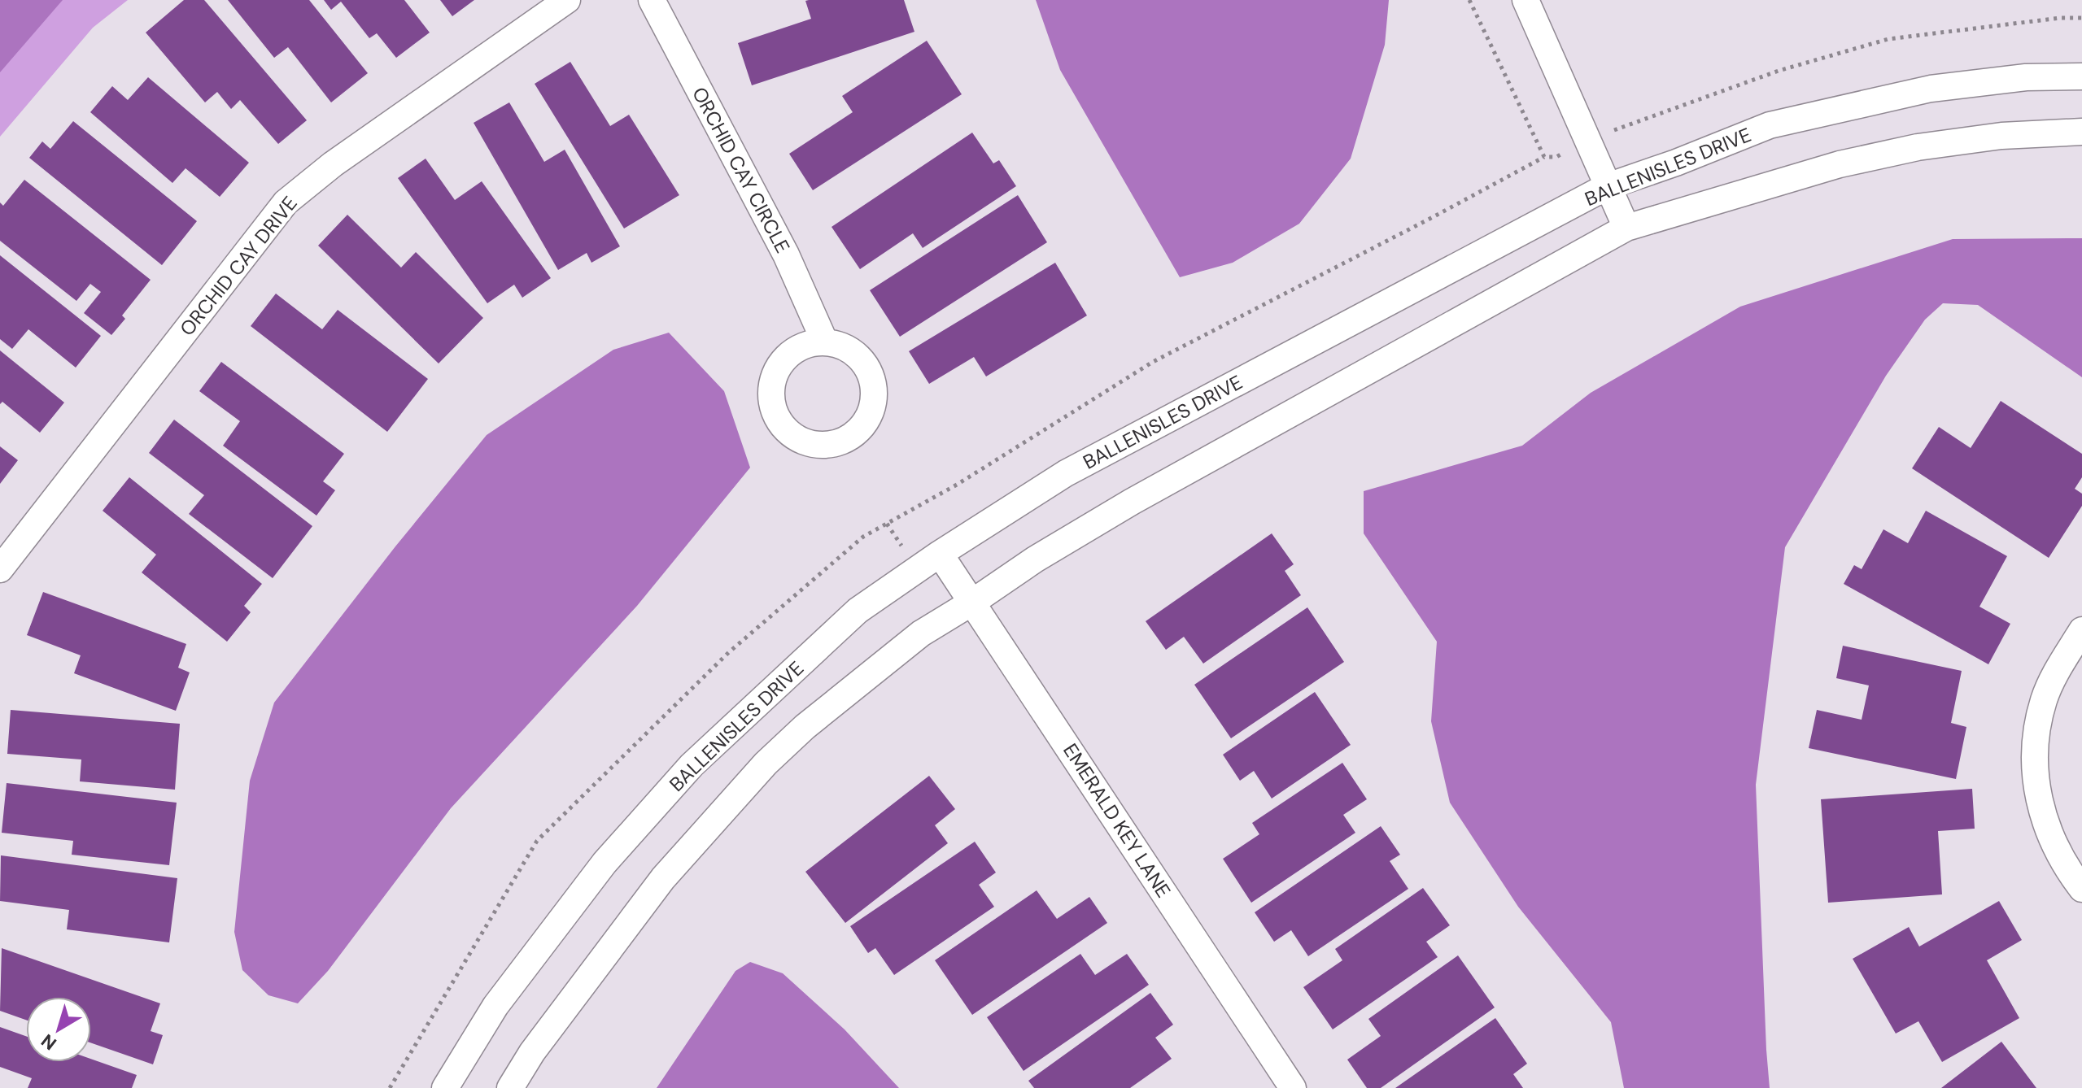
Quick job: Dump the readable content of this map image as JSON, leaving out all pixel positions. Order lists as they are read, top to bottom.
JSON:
{
  "streets": {
    "street": [
      "BALLENISLES DRIVE",
      "ORCHID CAY CIRCLE",
      "ORCHID CAY DRIVE",
      "EMERALD KEY LANE"
    ]
  },
  "crossings": [
    ["BALLENISLES DRIVE", "EMERALD KEY LANE"]
  ],
  "north": "bottom left"
}
